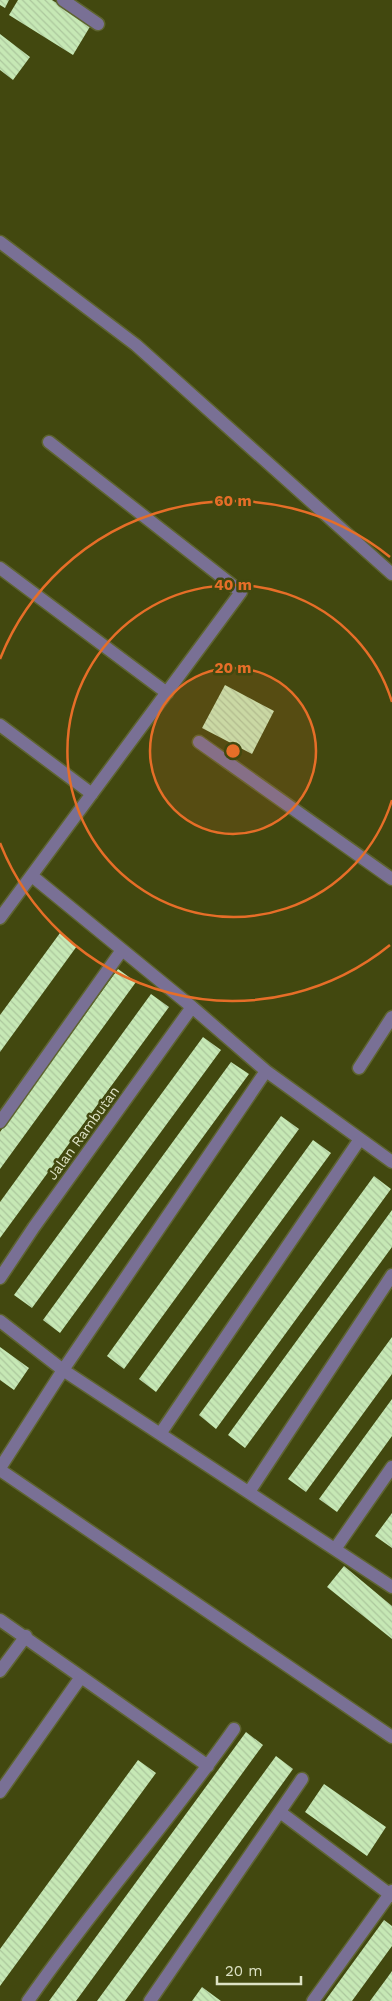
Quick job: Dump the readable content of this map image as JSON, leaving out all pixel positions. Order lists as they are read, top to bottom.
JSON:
{
  "streets": {
    "street": ["Jalan Rambutan"]
  },
  "scale_bar": "20 m",
  "rings": ["60 m", "40 m", "20 m"]
}
